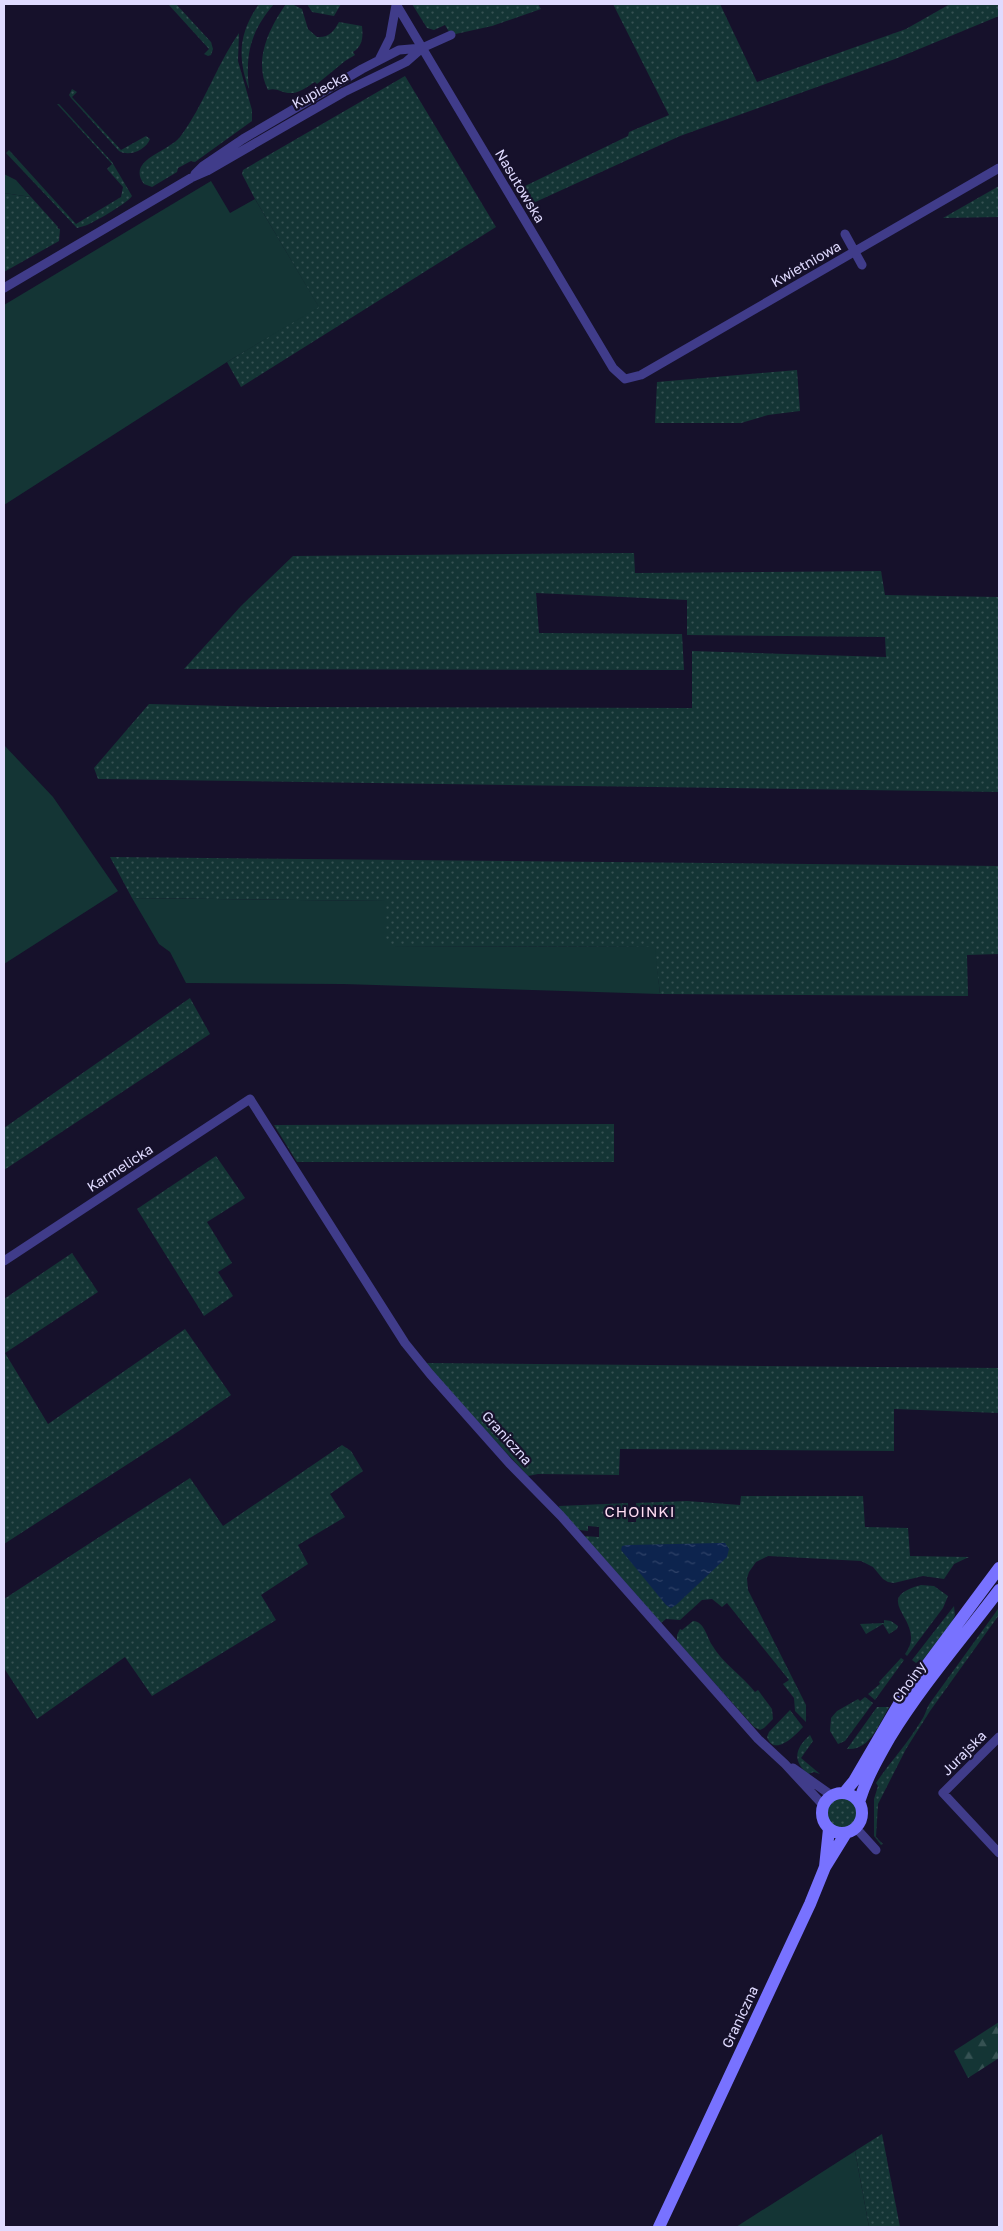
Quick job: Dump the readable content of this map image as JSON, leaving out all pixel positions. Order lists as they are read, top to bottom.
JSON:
{
  "streets": {
    "street": [
      "Kupiecka",
      "Nasutowska",
      "Kwietniowa",
      "Karmelicka",
      "Graniczna",
      "Choiny",
      "Jurajska"
    ]
  },
  "crossings": [
    ["Kupiecka", "Nasutowska"],
    ["Nasutowska", "Kwietniowa"],
    ["Karmelicka", "Graniczna"],
    ["Graniczna", "Choiny"]
  ],
  "districts": ["CHOINKI"]
}
